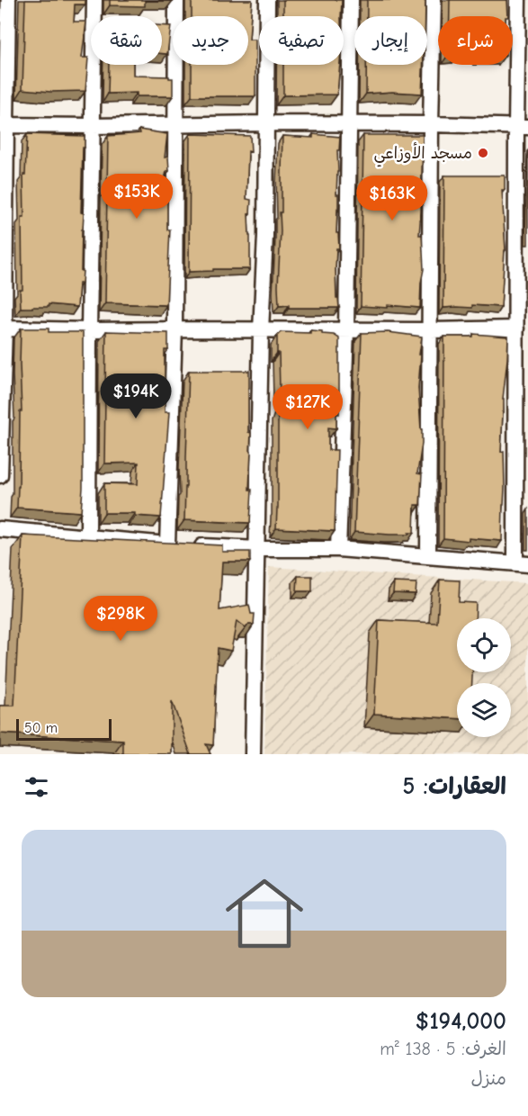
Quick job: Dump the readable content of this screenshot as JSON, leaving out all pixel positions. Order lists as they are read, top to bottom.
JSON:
{
  "places": ["مسجد الأوزاعي"],
  "scale_bar": "50 m",
  "page": {
    "chip": [
      "شراء",
      "إيجار",
      "تصفية",
      "جديد",
      "شقة"
    ],
    "price": [
      "$153K",
      "$163K",
      "$194K",
      "$127K",
      "$298K"
    ],
    "scale": "50 m",
    "heading": "العقارات: 5",
    "list": [
      {
        "name": "$194,000",
        "note": "الغرف: 5 · 138 m² · منزل"
      }
    ]
  }
}
